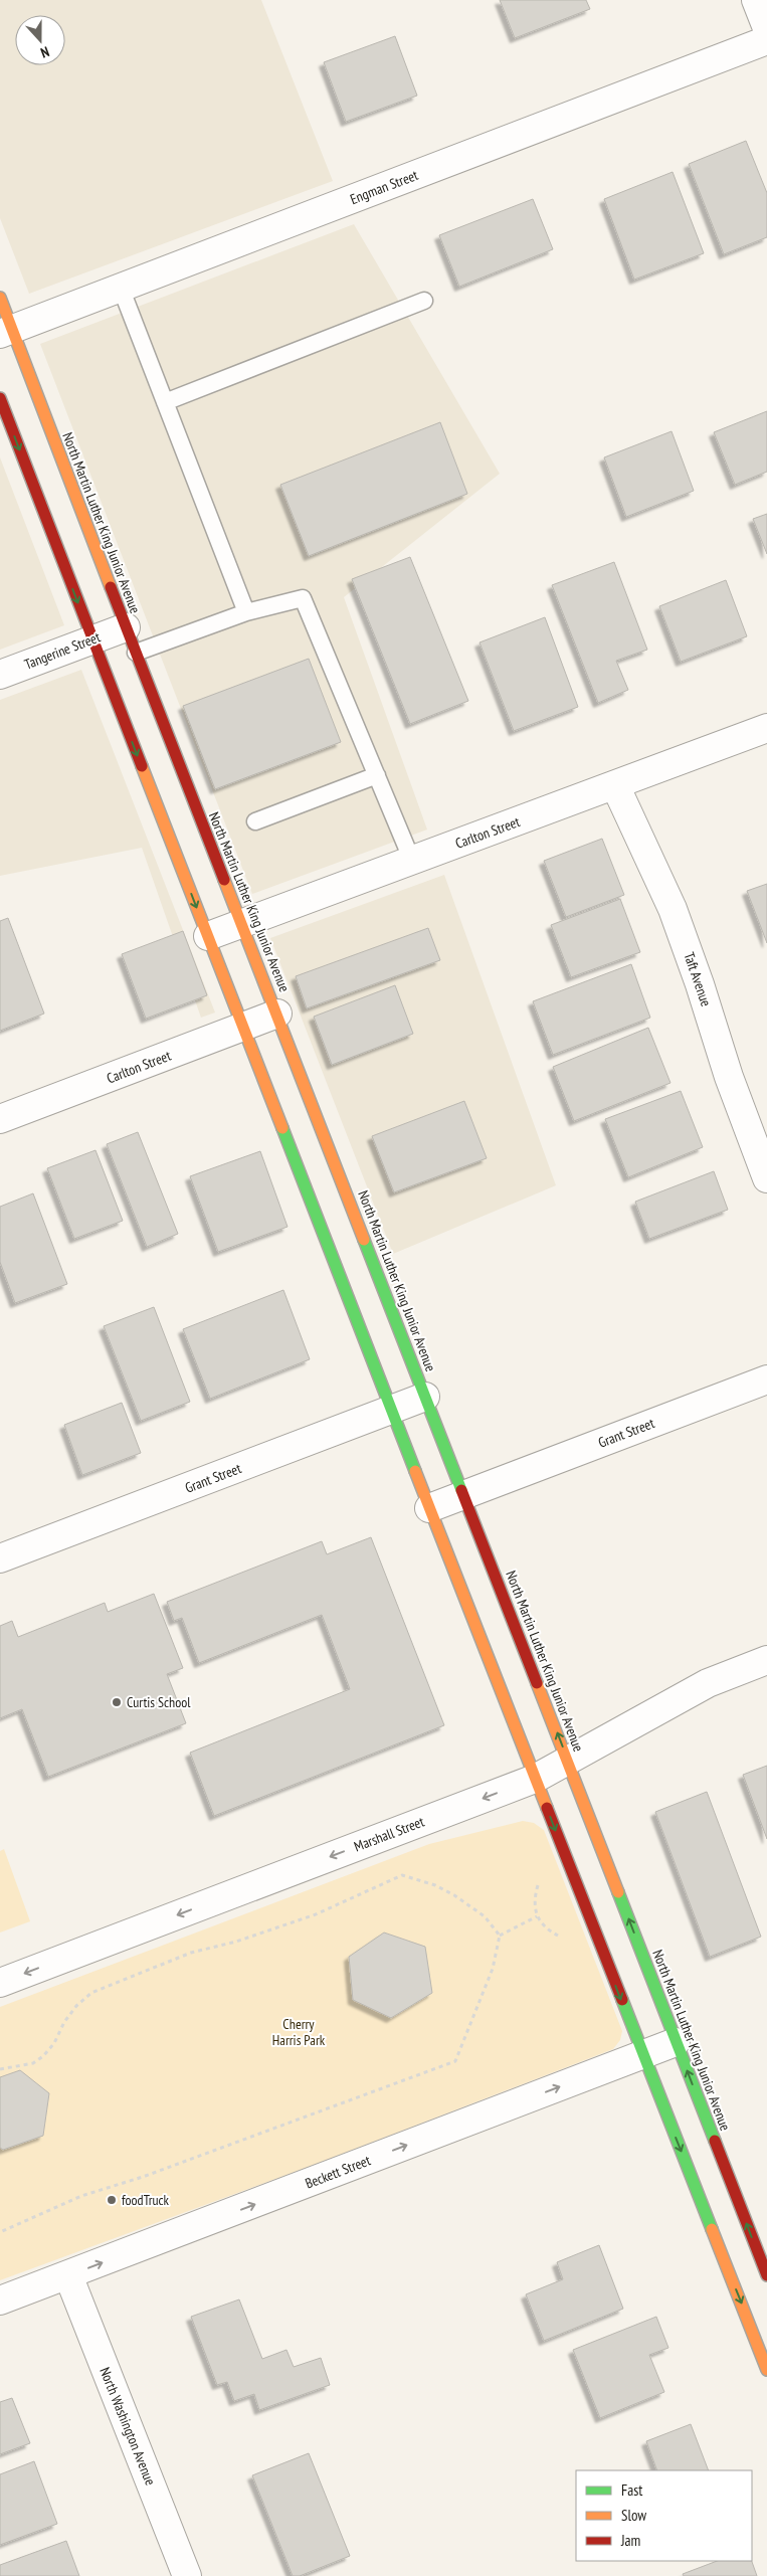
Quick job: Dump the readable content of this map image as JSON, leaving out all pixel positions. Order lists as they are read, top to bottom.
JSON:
{
  "streets": {
    "street": [
      "Engman Street",
      "North Martin Luther King Junior Avenue",
      "Tangerine Street",
      "Carlton Street",
      "Taft Avenue",
      "Grant Street",
      "Marshall Street",
      "Beckett Street",
      "North Washington Avenue"
    ]
  },
  "crossings": [
    ["Engman Street", "North Martin Luther King Junior Avenue"],
    ["North Martin Luther King Junior Avenue", "Tangerine Street"],
    ["North Martin Luther King Junior Avenue", "Carlton Street"],
    ["North Martin Luther King Junior Avenue", "Grant Street"],
    ["North Martin Luther King Junior Avenue", "Marshall Street"],
    ["North Martin Luther King Junior Avenue", "Beckett Street"],
    ["Carlton Street", "Taft Avenue"],
    ["Beckett Street", "North Washington Avenue"]
  ],
  "one_way": ["Marshall Street", "Beckett Street"],
  "parks": ["Cherry Harris Park"],
  "places": ["Curtis School", "foodTruck"],
  "legend": ["Fast", "Slow", "Jam"],
  "north": "bottom"
}
